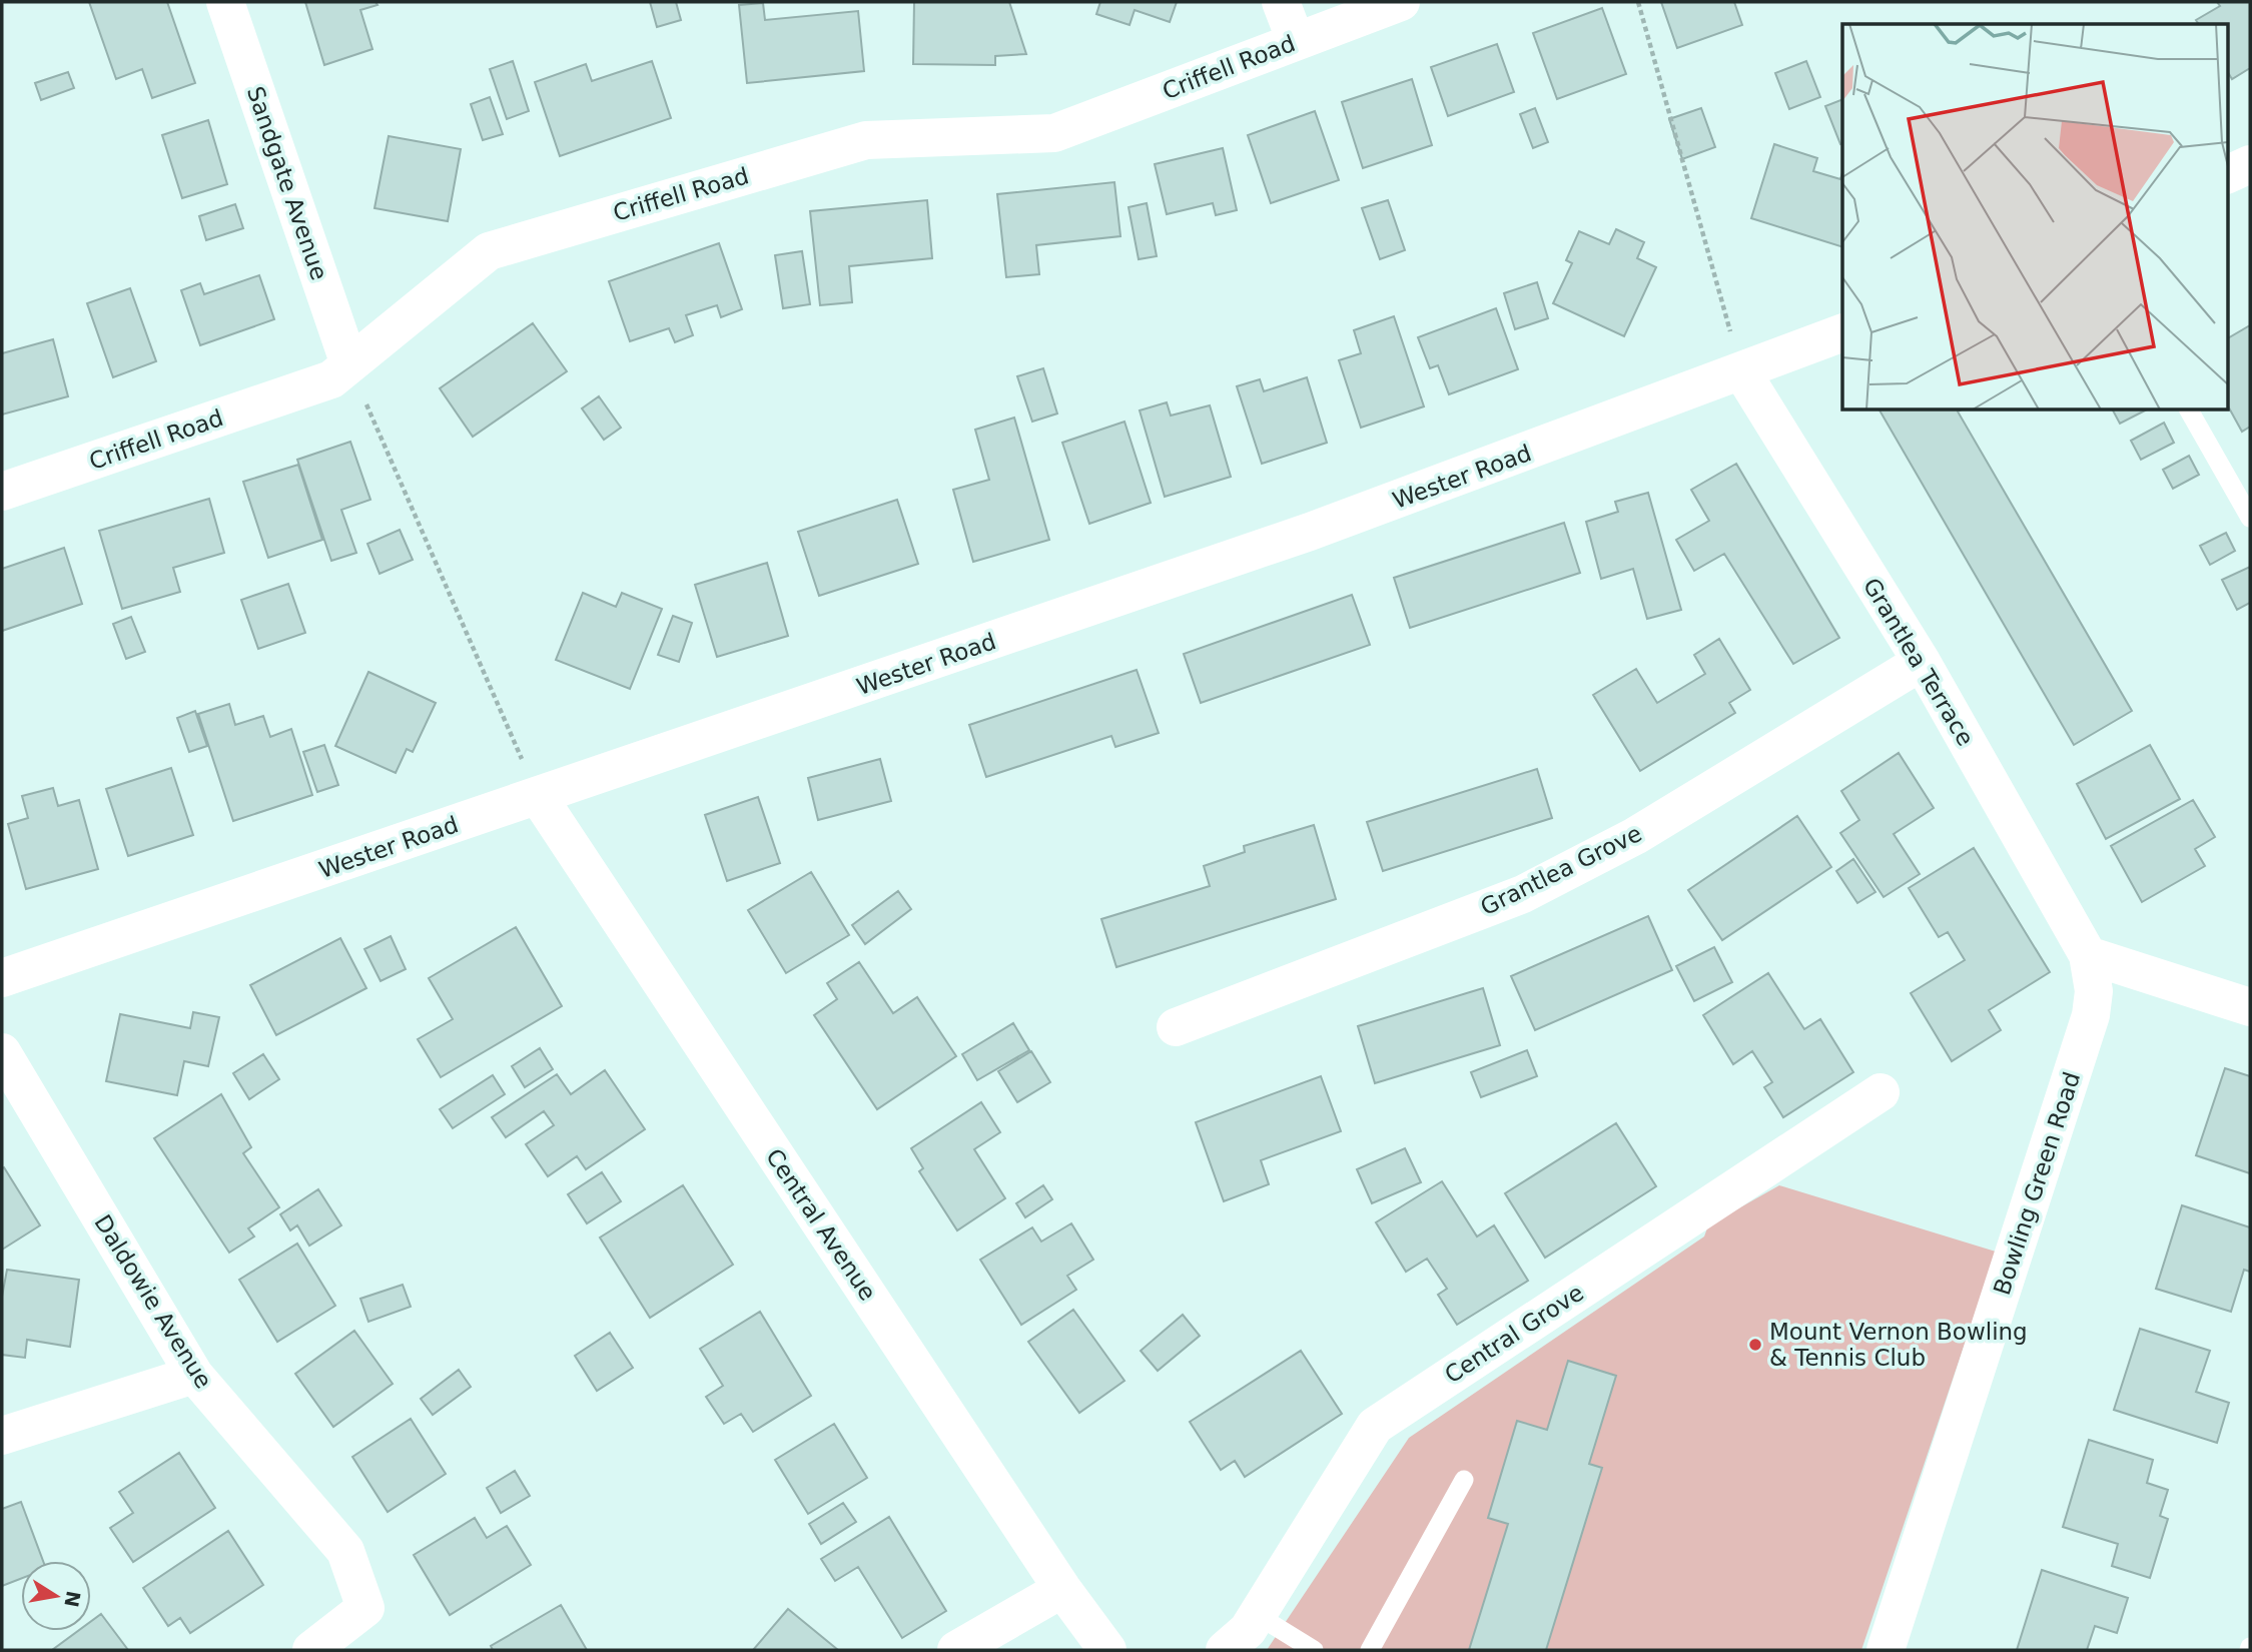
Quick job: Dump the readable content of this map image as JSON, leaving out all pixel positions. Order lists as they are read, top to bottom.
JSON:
{
  "streets": {
    "street": [
      "Criffell Road",
      "Sandgate Avenue",
      "Wester Road",
      "Grantlea Terrace",
      "Grantlea Grove",
      "Bowling Green Road",
      "Central Avenue",
      "Daldowie Avenue",
      "Central Grove"
    ]
  },
  "crossings": [
    ["Criffell Road", "Sandgate Avenue"],
    ["Wester Road", "Grantlea Terrace"],
    ["Wester Road", "Central Avenue"],
    ["Grantlea Terrace", "Grantlea Grove"],
    ["Grantlea Terrace", "Bowling Green Road"]
  ],
  "places": ["Mount Vernon Bowling & Tennis Club"],
  "north": "right"
}
